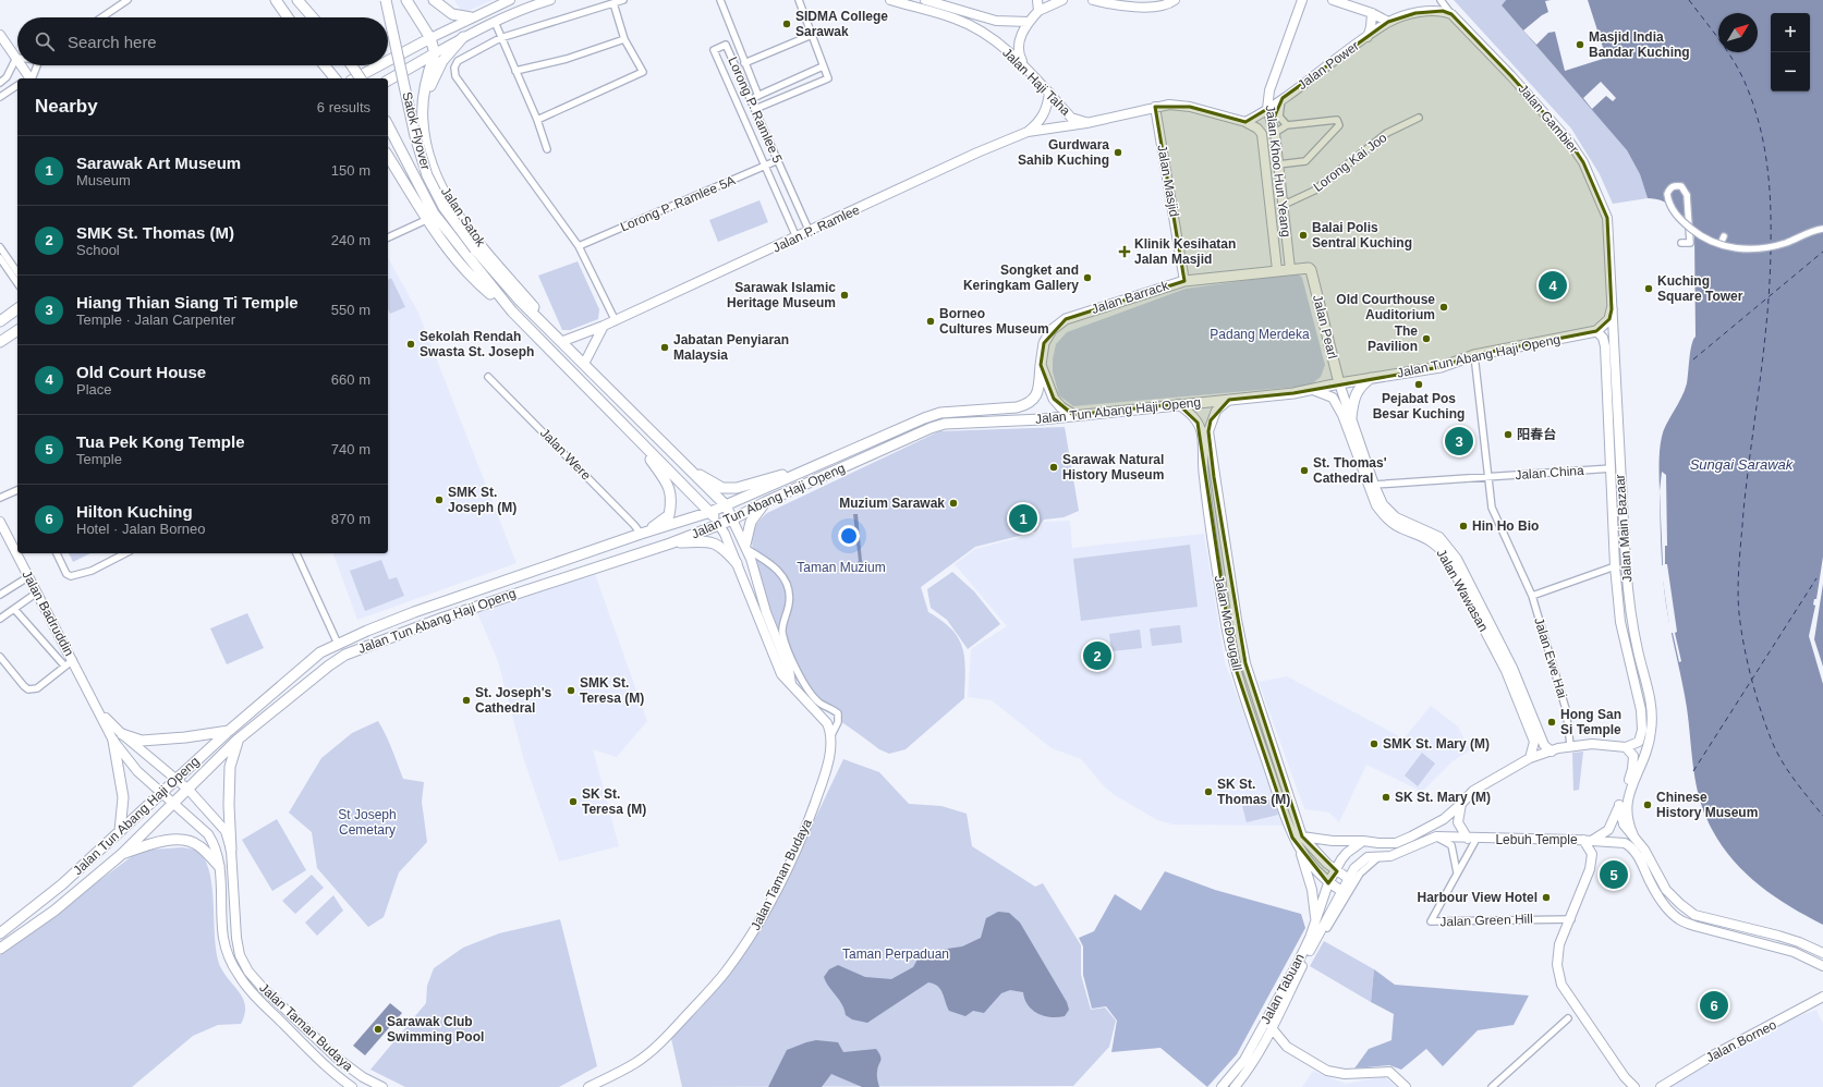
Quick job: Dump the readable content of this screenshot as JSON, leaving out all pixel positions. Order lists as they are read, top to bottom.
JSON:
{
  "streets": {
    "main road": [
      "Jalan Power",
      "Jalan Haji Taha",
      "Jalan Gambier",
      "Satok Flyover",
      "Jalan Khoo Hun Yeang",
      "Jalan Masjid",
      "Jalan Satok",
      "Jalan P. Ramlee",
      "Jalan Barrack",
      "Jalan Pearl",
      "Jalan Tun Abang Haji Openg",
      "Jalan Main Bazaar",
      "Jalan Wawasan",
      "Jalan Badruddin",
      "Jalan McDougall",
      "Lebuh Temple",
      "Jalan Taman Budaya",
      "Jalan Tabuan",
      "Jalan Borneo"
    ],
    "street": [
      "Lorong P. Ramlee 5",
      "Lorong Kai Joo",
      "Lorong P. Ramlee 5A",
      "Jalan Were",
      "Jalan China",
      "Jalan Ewe Hai",
      "Jalan Green Hill"
    ]
  },
  "crossings": [
    ["Jalan Power", "Jalan Khoo Hun Yeang"],
    ["Jalan Power", "Jalan P. Ramlee"],
    ["Jalan Haji Taha", "Jalan P. Ramlee"],
    ["Lorong P. Ramlee 5", "Lorong P. Ramlee 5A"],
    ["Lorong P. Ramlee 5", "Jalan P. Ramlee"],
    ["Jalan Gambier", "Jalan Main Bazaar"],
    ["Satok Flyover", "Jalan Satok"],
    ["Lorong Kai Joo", "Jalan Khoo Hun Yeang"],
    ["Jalan Khoo Hun Yeang", "Jalan P. Ramlee"],
    ["Jalan Khoo Hun Yeang", "Jalan Barrack"],
    ["Jalan Masjid", "Jalan P. Ramlee"],
    ["Jalan Masjid", "Jalan Barrack"],
    ["Jalan Satok", "Jalan P. Ramlee"],
    ["Jalan Satok", "Jalan Tun Abang Haji Openg"],
    ["Jalan Barrack", "Jalan Pearl"],
    ["Jalan Barrack", "Jalan Tun Abang Haji Openg"],
    ["Jalan Pearl", "Jalan Tun Abang Haji Openg"],
    ["Jalan Pearl", "Jalan Wawasan"],
    ["Jalan Tun Abang Haji Openg", "Jalan Were"],
    ["Jalan Tun Abang Haji Openg", "Jalan Main Bazaar"],
    ["Jalan Tun Abang Haji Openg", "Jalan Wawasan"],
    ["Jalan Tun Abang Haji Openg", "Jalan Badruddin"],
    ["Jalan Tun Abang Haji Openg", "Jalan McDougall"],
    ["Jalan Tun Abang Haji Openg", "Jalan Ewe Hai"],
    ["Jalan Tun Abang Haji Openg", "Jalan Taman Budaya"],
    ["Jalan China", "Jalan Main Bazaar"],
    ["Jalan China", "Jalan Wawasan"],
    ["Jalan China", "Jalan Ewe Hai"],
    ["Jalan Badruddin", "Jalan Taman Budaya"],
    ["Jalan McDougall", "Jalan Tabuan"],
    ["Lebuh Temple", "Jalan Green Hill"],
    ["Lebuh Temple", "Jalan Tabuan"]
  ],
  "water": ["Sungai Sarawak"],
  "parks": [
    "Padang Merdeka",
    "Taman Muzium",
    "St Joseph Cemetary",
    "Taman Perpaduan"
  ],
  "places": {
    "other": [
      "SIDMA College Sarawak",
      "Masjid India Bandar Kuching",
      "Gurdwara Sahib Kuching",
      "Balai Polis Sentral Kuching",
      "Songket and Keringkam Gallery",
      "Kuching Square Tower",
      "Sarawak Islamic Heritage Museum",
      "Old Courthouse Auditorium",
      "Borneo Cultures Museum",
      "The Pavilion",
      "Sekolah Rendah Swasta St. Joseph",
      "Jabatan Penyiaran Malaysia",
      "Pejabat Pos Besar Kuching",
      "阳春台",
      "Sarawak Natural History Museum",
      "St. Thomas' Cathedral",
      "SMK St. Joseph (M)",
      "Muzium Sarawak",
      "Hin Ho Bio",
      "SMK St. Teresa (M)",
      "St. Joseph's Cathedral",
      "Hong San Si Temple",
      "SMK St. Mary (M)",
      "SK St. Thomas (M)",
      "SK St. Mary (M)",
      "SK St. Teresa (M)",
      "Chinese History Museum",
      "Harbour View Hotel",
      "Sarawak Club Swimming Pool"
    ],
    "health": ["Klinik Kesihatan Jalan Masjid"]
  },
  "north": "top right",
  "page": {
    "map_buttons": ["+", "−"],
    "search": "Search here",
    "heading": ["Nearby", "6 results"],
    "list": [
      {
        "mark": "1",
        "name": "Sarawak Art Museum",
        "note": "Museum",
        "value": "150 m"
      },
      {
        "mark": "2",
        "name": "SMK St. Thomas (M)",
        "note": "School",
        "value": "240 m"
      },
      {
        "mark": "3",
        "name": "Hiang Thian Siang Ti Temple",
        "note": "Temple · Jalan Carpenter",
        "value": "550 m"
      },
      {
        "mark": "4",
        "name": "Old Court House",
        "note": "Place",
        "value": "660 m"
      },
      {
        "mark": "5",
        "name": "Tua Pek Kong Temple",
        "note": "Temple",
        "value": "740 m"
      },
      {
        "mark": "6",
        "name": "Hilton Kuching",
        "note": "Hotel · Jalan Borneo",
        "value": "870 m"
      }
    ],
    "pins": [
      "4",
      "3",
      "1",
      "2",
      "5",
      "6"
    ]
  }
}
